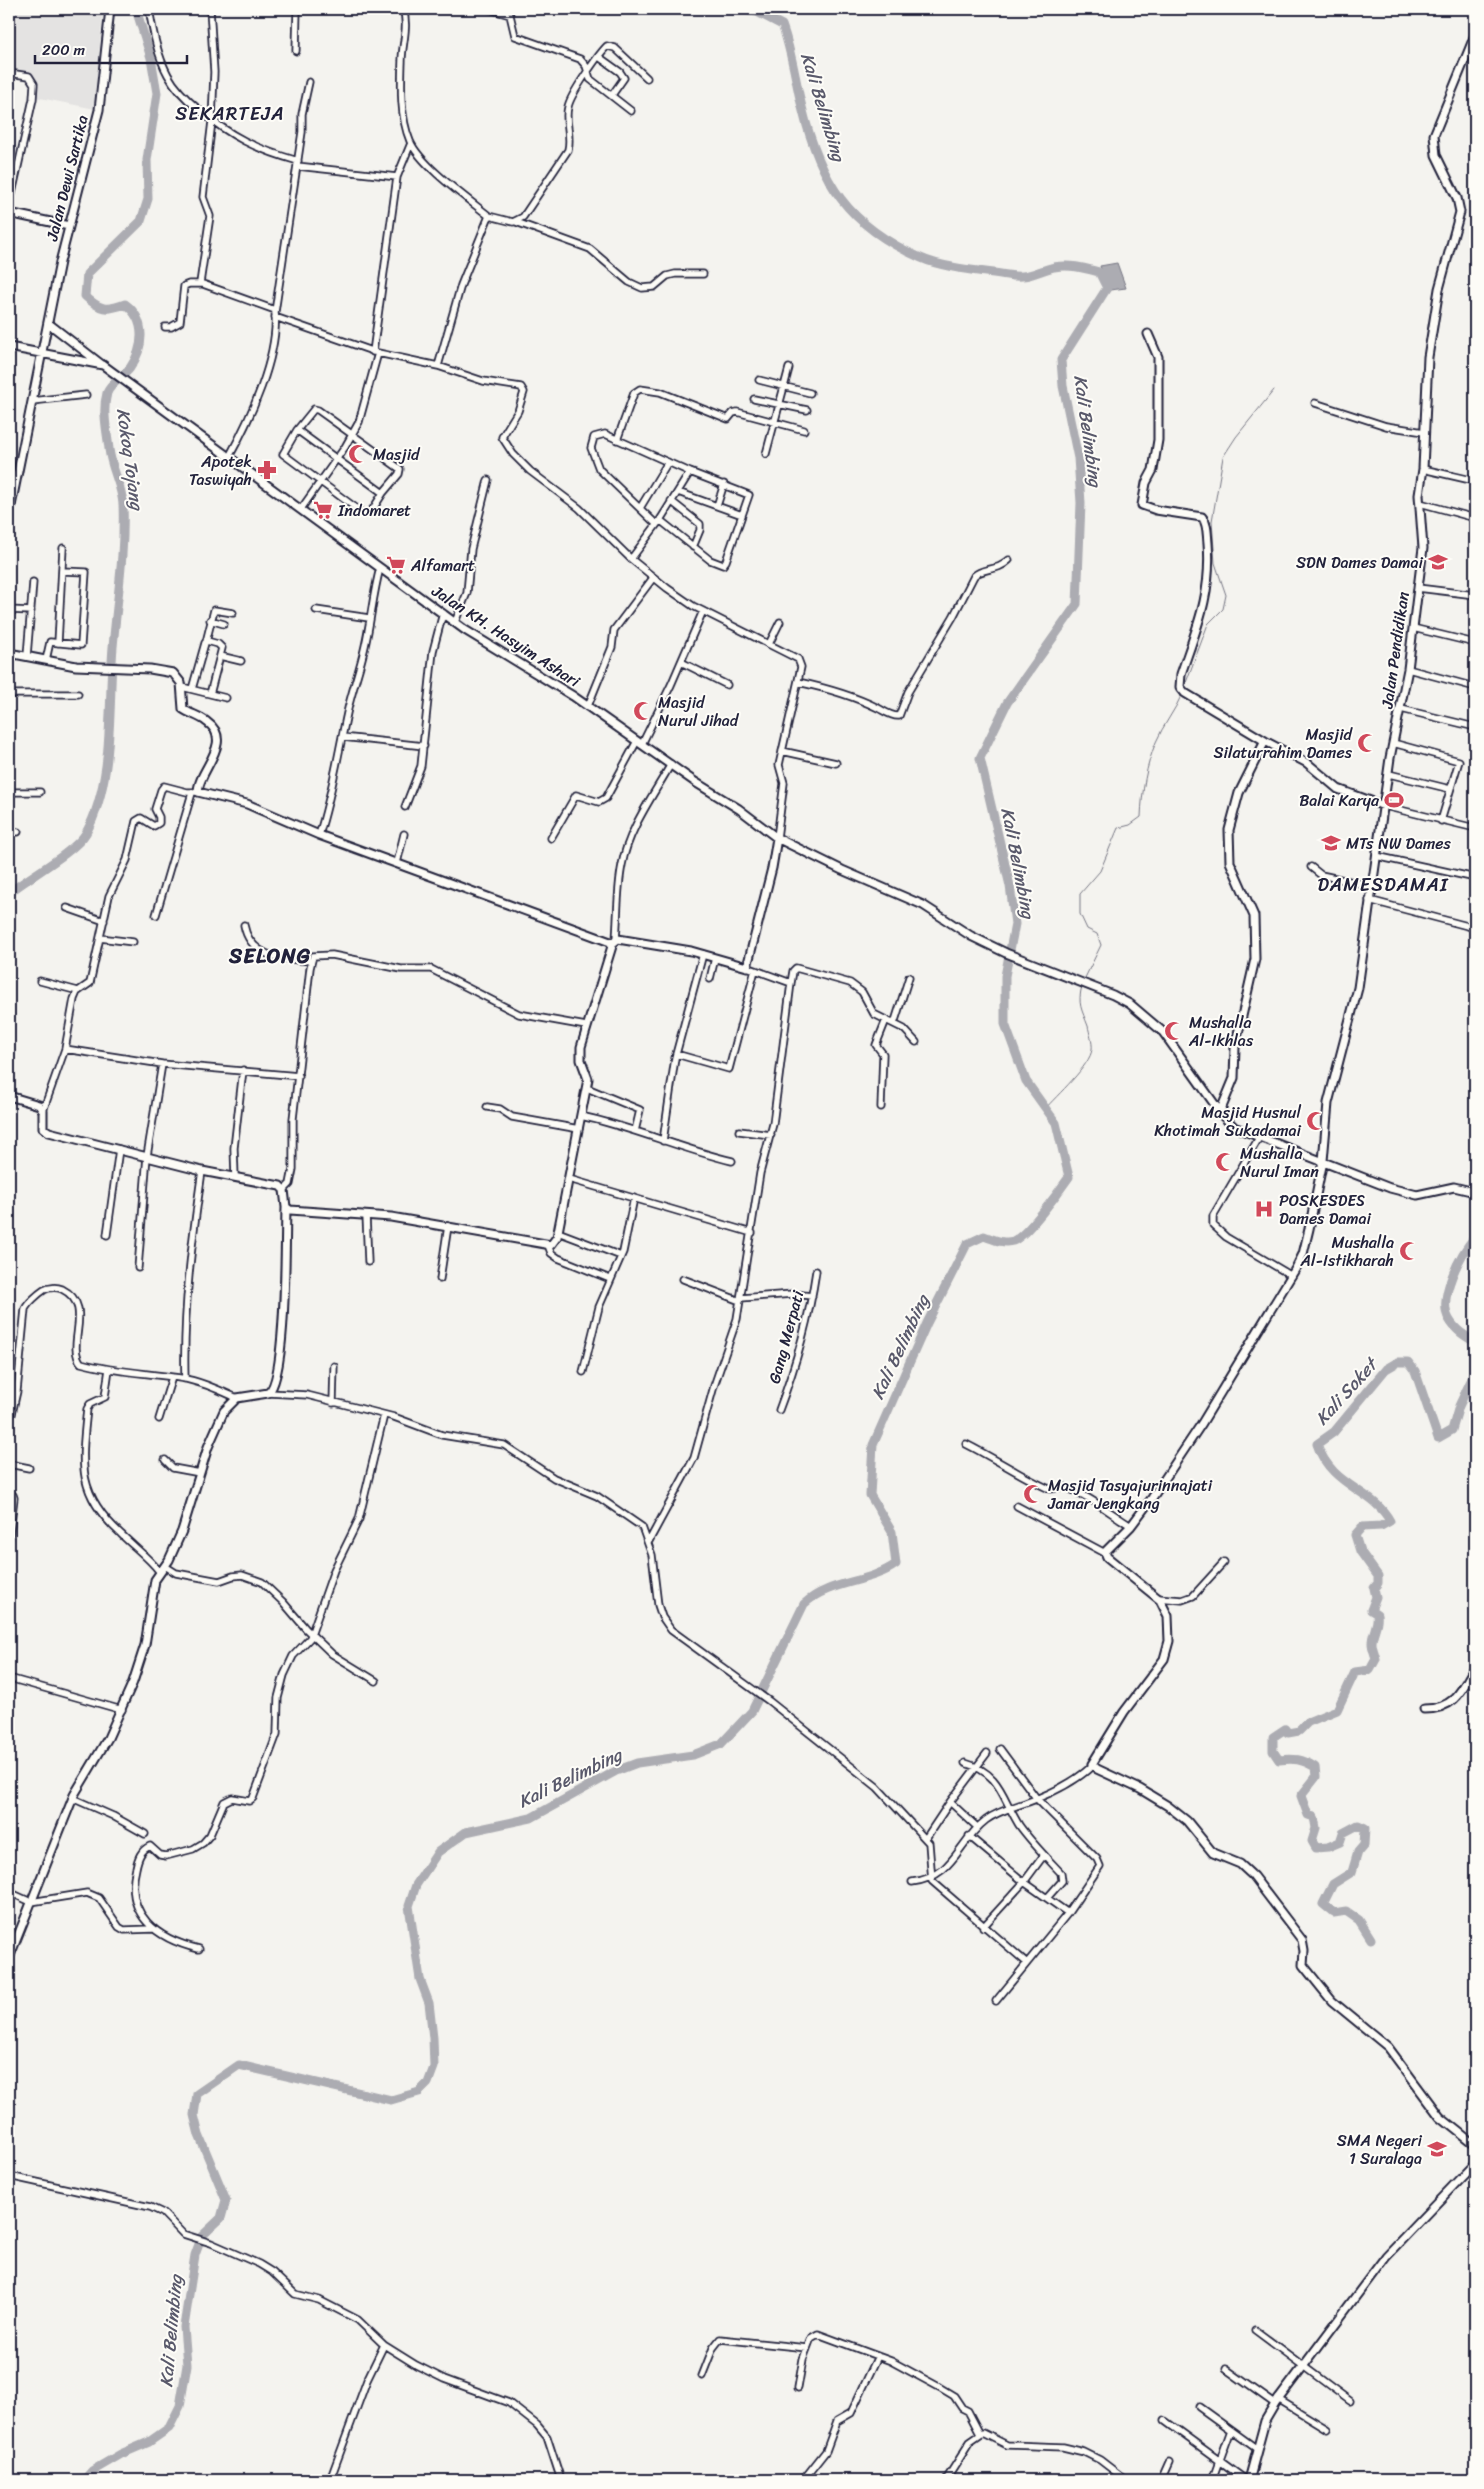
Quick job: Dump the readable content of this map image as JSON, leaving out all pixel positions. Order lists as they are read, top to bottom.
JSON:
{
  "streets": {
    "street": [
      "Jalan Dewi Sartika",
      "Jalan KH. Hasyim Ashari",
      "Jalan Pendidikan",
      "Gang Merpati"
    ]
  },
  "crossings": [
    ["Jalan Dewi Sartika", "Jalan KH. Hasyim Ashari"],
    ["Jalan KH. Hasyim Ashari", "Jalan Pendidikan"]
  ],
  "districts": ["SEKARTEJA", "DAMESDAMAI", "SELONG"],
  "water": ["Kali Belimbing", "Kokoq Tojang", "Kali Soket"],
  "places": {
    "mosque": [
      "Masjid",
      "Masjid Nurul Jihad",
      "Masjid Silaturrahim Dames",
      "Mushalla Al-Ikhlas",
      "Masjid Husnul Khotimah Sukadamai",
      "Mushalla Nurul Iman",
      "Mushalla Al-Istikharah",
      "Masjid Tasyajurinnajati Jamar Jengkang"
    ],
    "pharmacy": ["Apotek Taswiyah"],
    "supermarket": ["Indomaret", "Alfamart"],
    "school or university": ["SDN Dames Damai", "MTs NW Dames", "SMA Negeri 1 Suralaga"],
    "sports": ["Balai Karya"],
    "hospital": ["POSKESDES Dames Damai"]
  },
  "scale_bar": "200 m"
}
